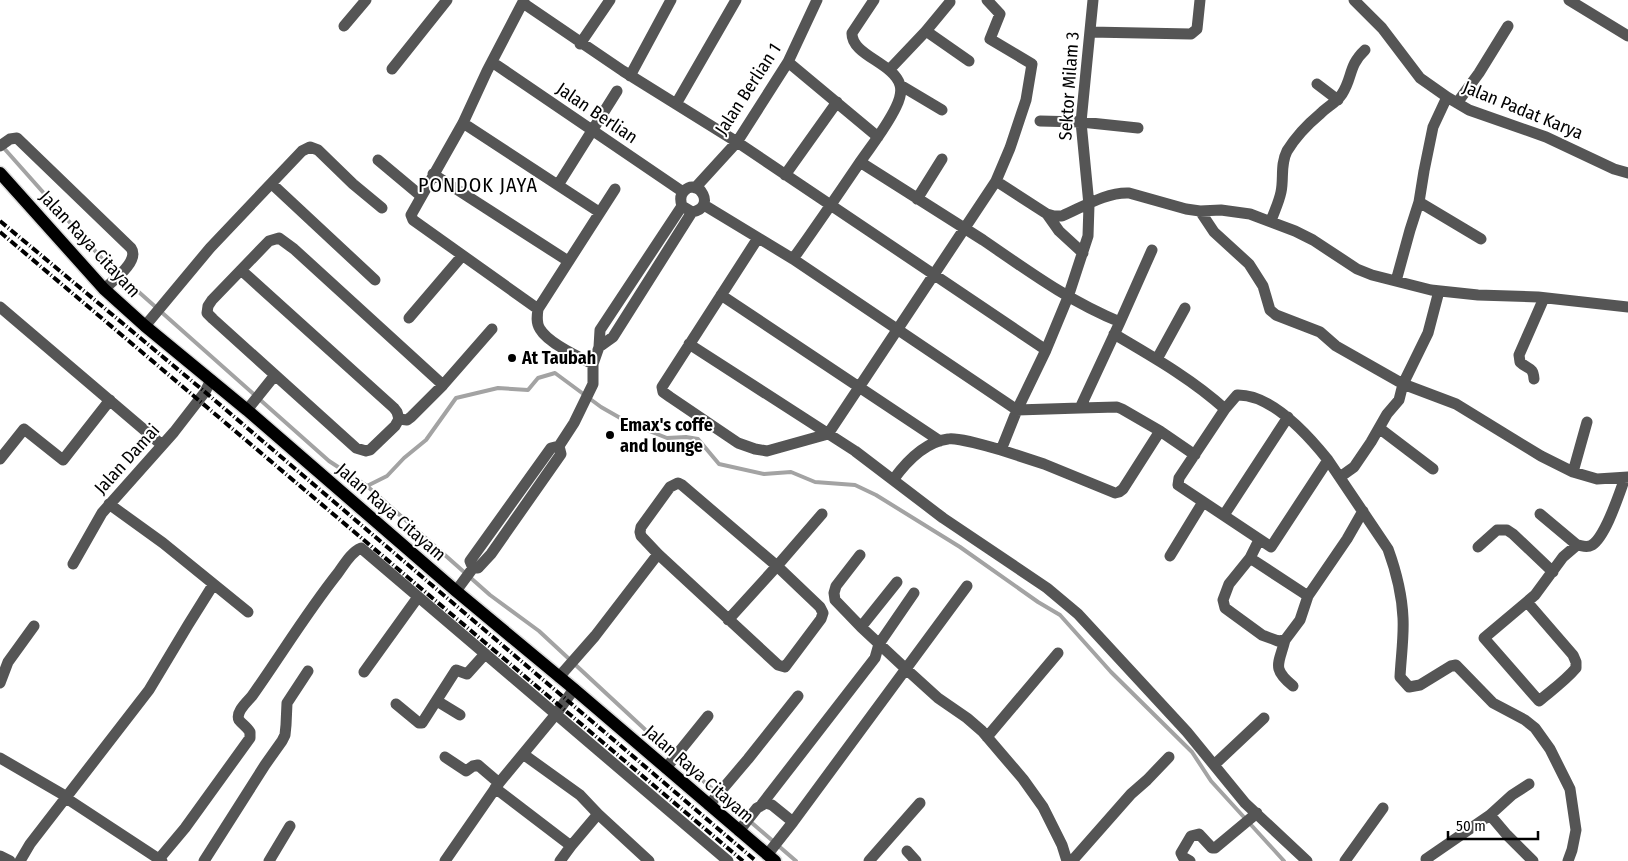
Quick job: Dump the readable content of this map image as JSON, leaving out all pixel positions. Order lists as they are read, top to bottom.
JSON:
{
  "streets": {
    "main road": ["Jalan Raya Citayam"],
    "street": [
      "Sektor Milam 3",
      "Jalan Berlian 1",
      "Jalan Padat Karya",
      "Jalan Berlian",
      "Jalan Damai"
    ]
  },
  "crossings": [
    ["Jalan Berlian 1", "Jalan Berlian"],
    ["Jalan Raya Citayam", "Jalan Damai"]
  ],
  "districts": ["PONDOK JAYA"],
  "places": ["At Taubah", "Emax's coffe and lounge"],
  "scale_bar": "50 m"
}
